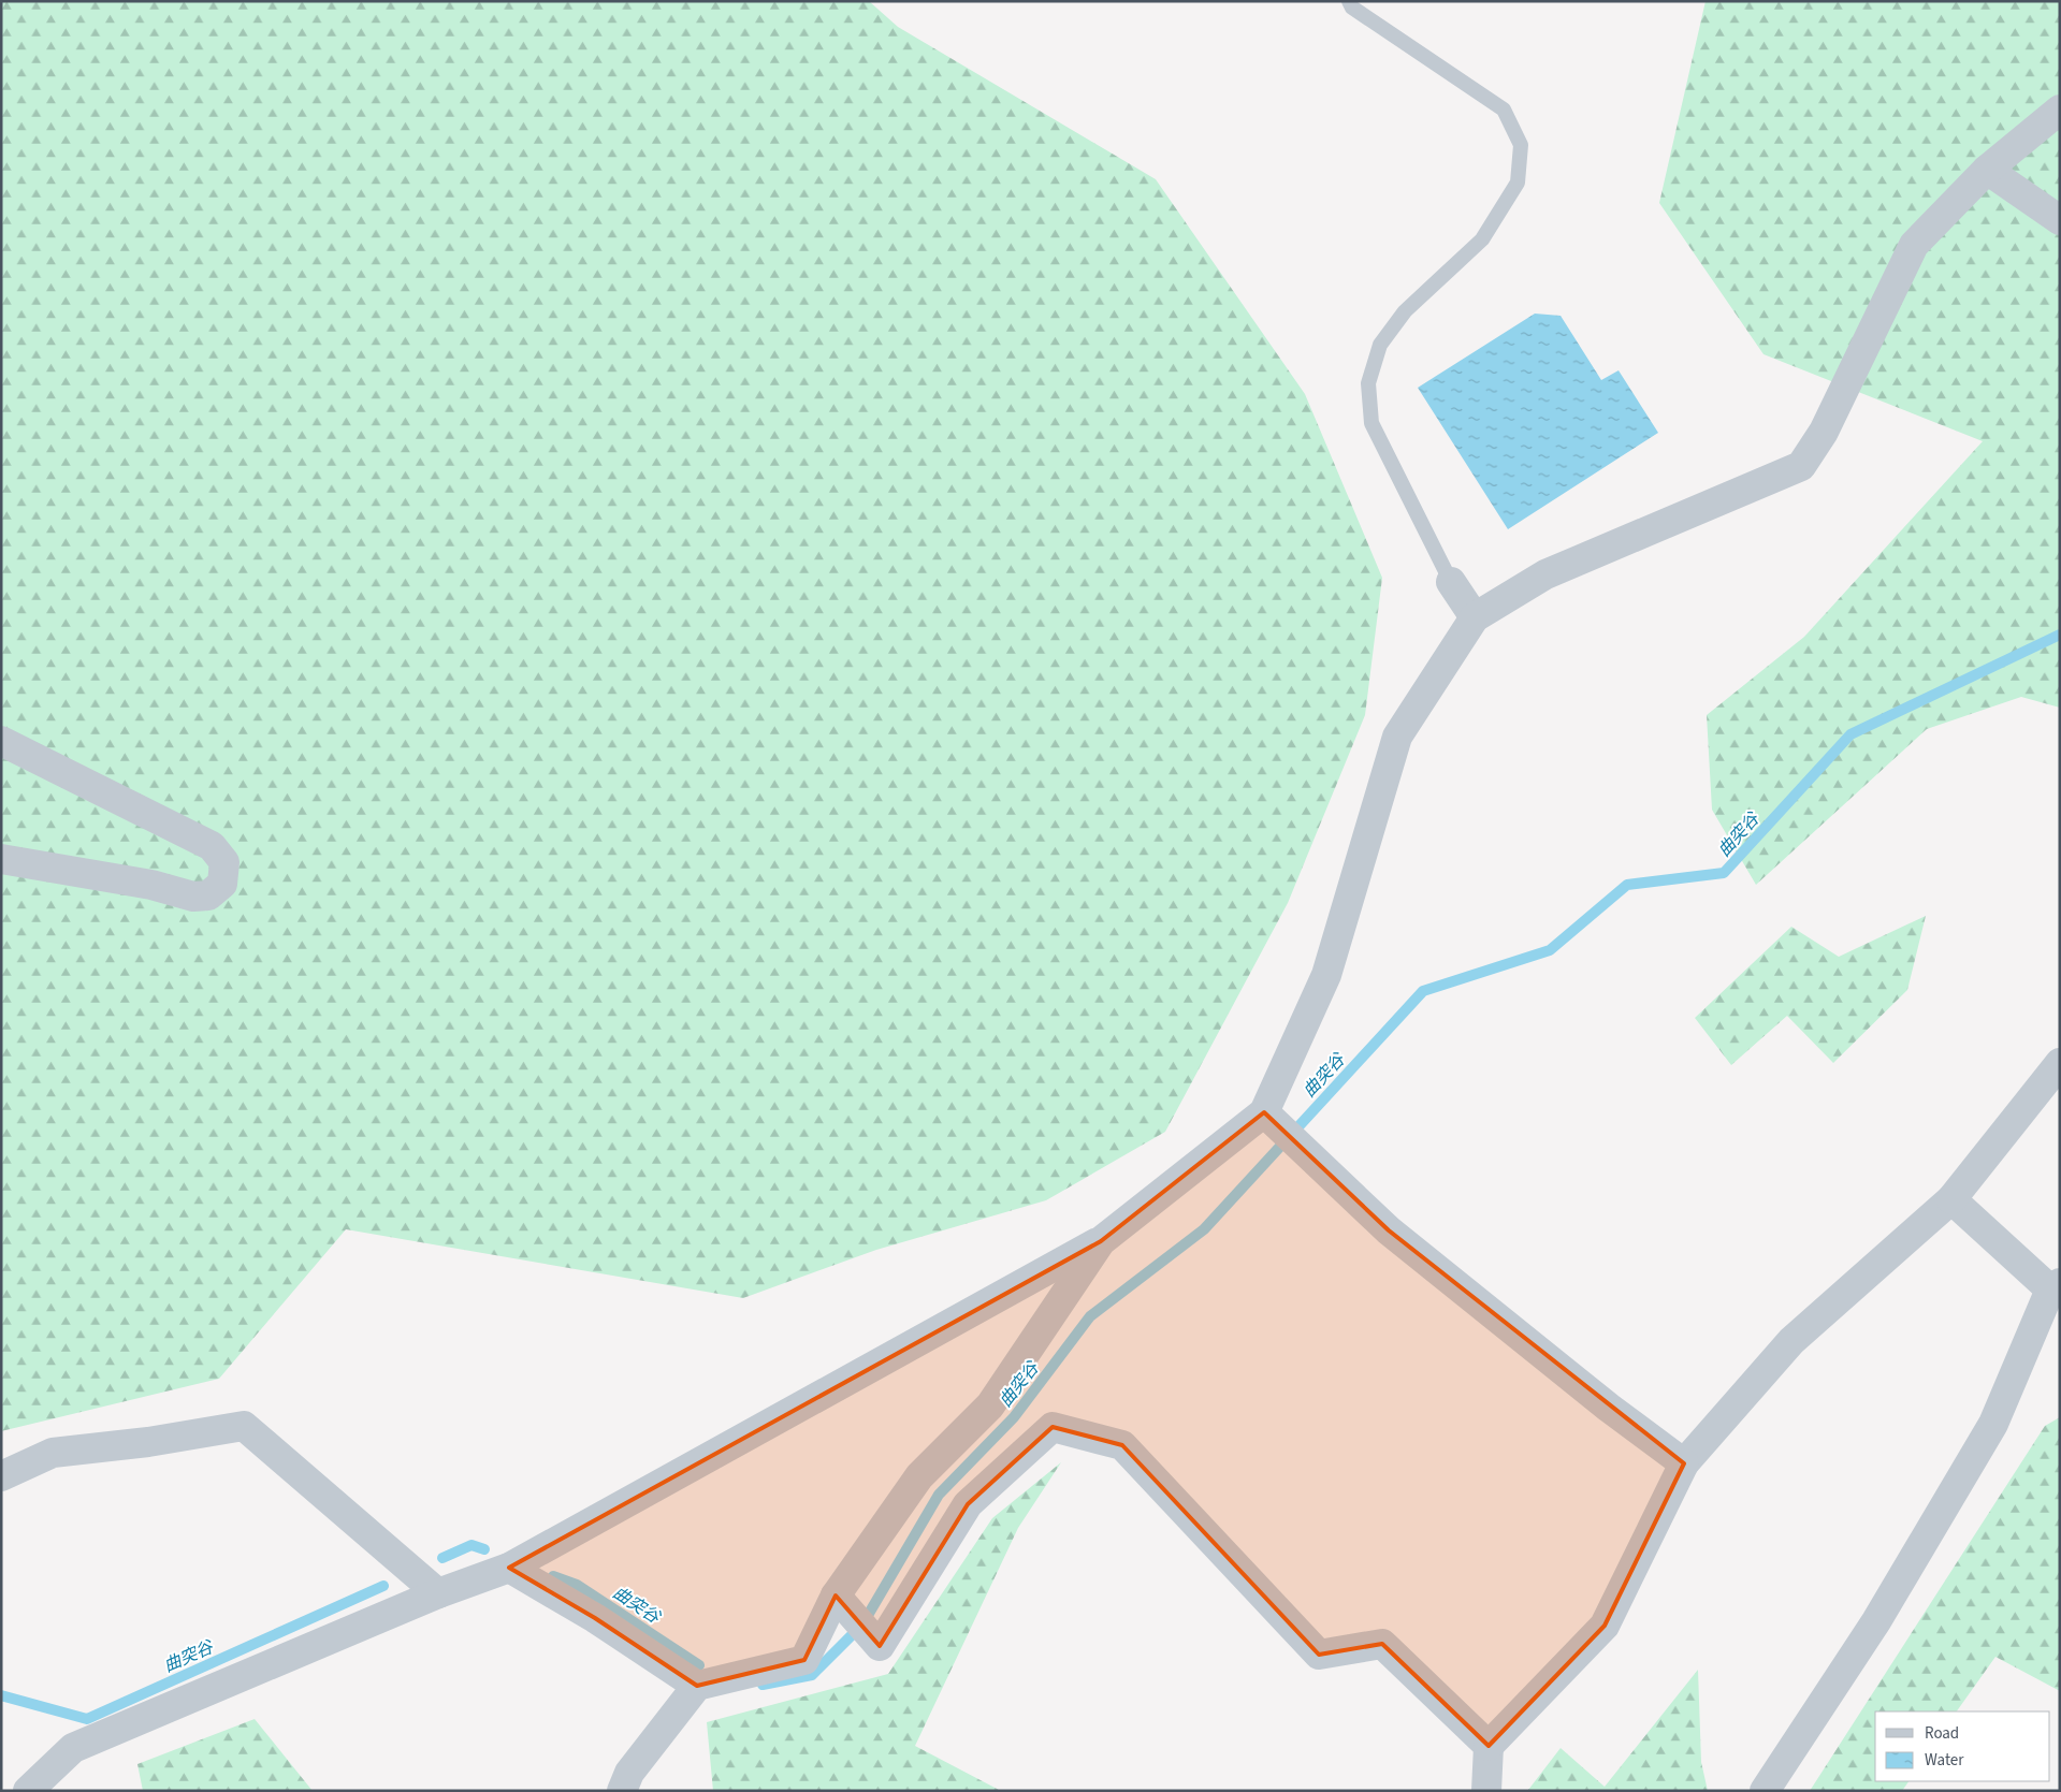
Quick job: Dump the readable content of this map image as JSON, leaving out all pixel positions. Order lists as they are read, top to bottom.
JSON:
{
  "water": ["曲突谷"],
  "legend": ["Road", "Water"]
}
